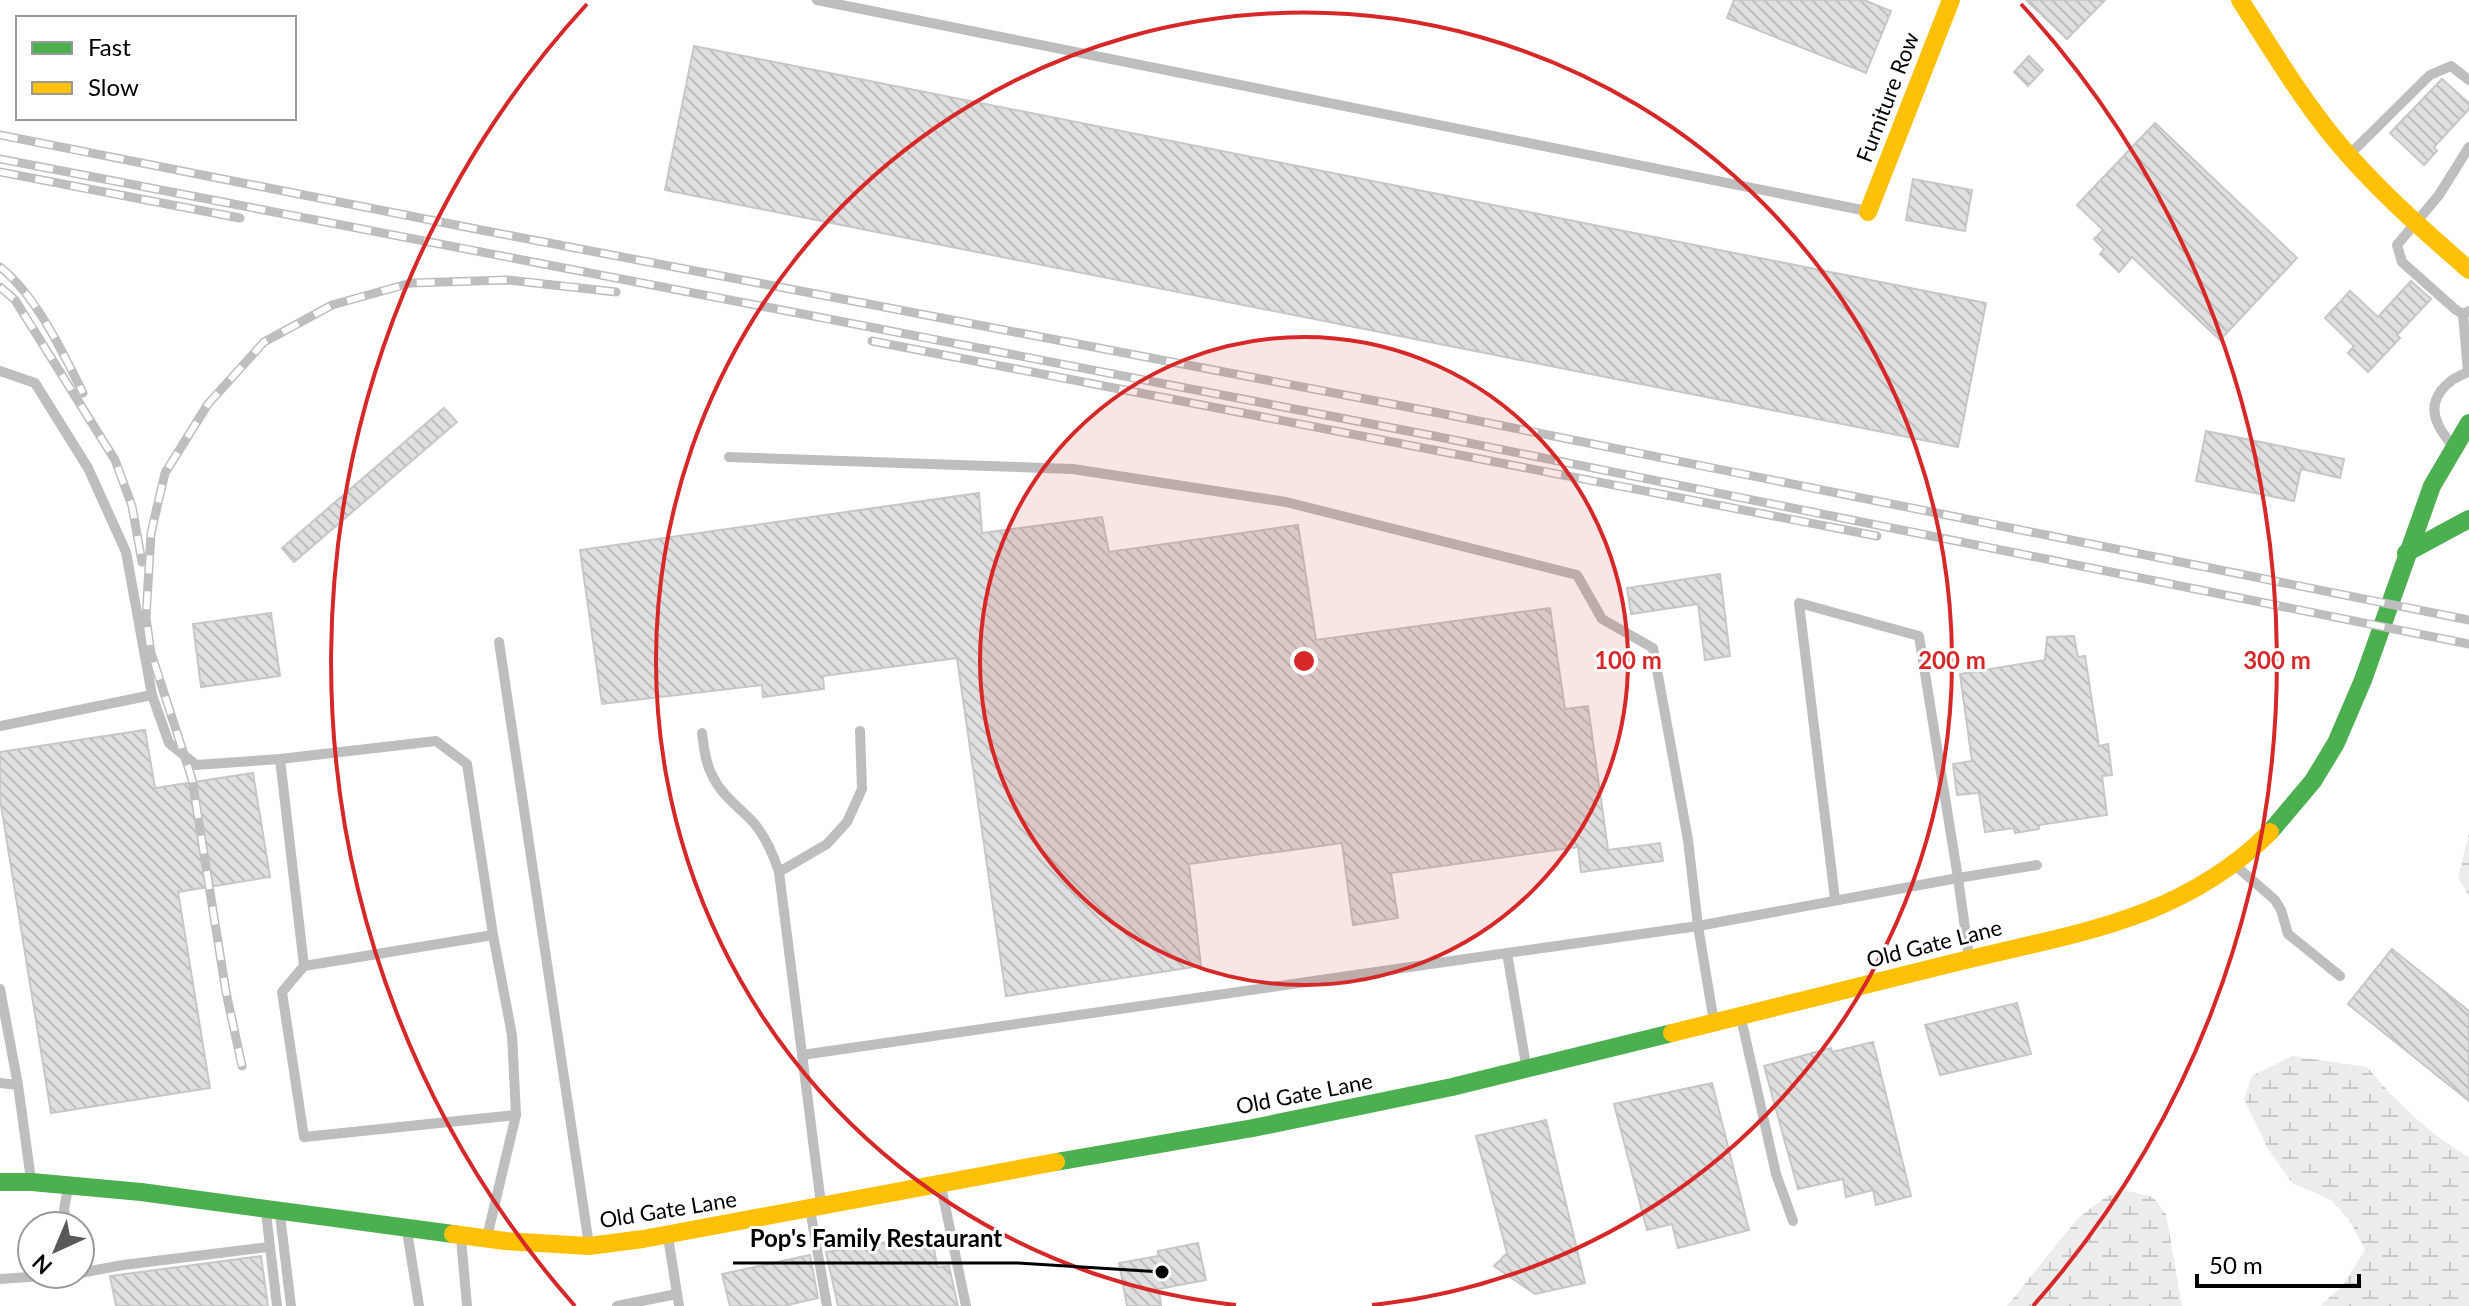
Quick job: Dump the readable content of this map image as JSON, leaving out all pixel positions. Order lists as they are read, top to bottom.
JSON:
{
  "streets": {
    "main road": ["Furniture Row", "Old Gate Lane"]
  },
  "places": ["Pop's Family Restaurant"],
  "legend": ["Fast", "Slow"],
  "scale_bar": "50 m",
  "north": "bottom left",
  "rings": ["100 m", "200 m", "300 m"]
}
